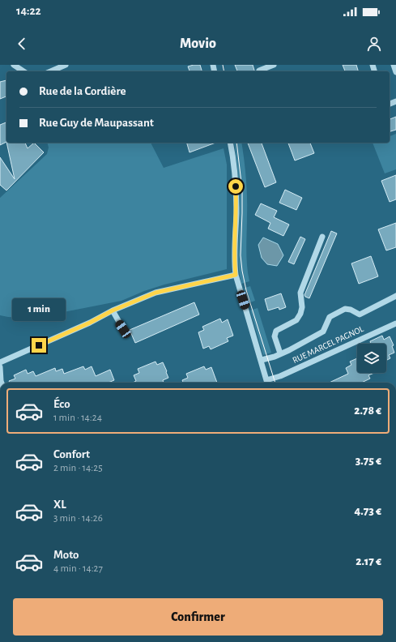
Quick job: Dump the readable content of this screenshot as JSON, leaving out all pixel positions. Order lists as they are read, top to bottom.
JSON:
{
  "streets": {
    "street": ["RUE MARCEL PAGNOL"]
  },
  "page": {
    "status": "14:22",
    "header": "Movio",
    "banner": ["Rue de la Cordière", "Rue Guy de Maupassant"],
    "bubble": "1 min",
    "list": [
      {
        "name": "Éco",
        "note": "1 min · 14:24",
        "value": "2.78 €"
      },
      {
        "name": "Confort",
        "note": "2 min · 14:25",
        "value": "3.75 €"
      },
      {
        "name": "XL",
        "note": "3 min · 14:26",
        "value": "4.73 €"
      },
      {
        "name": "Moto",
        "note": "4 min · 14:27",
        "value": "2.17 €"
      }
    ],
    "buttons": "Confirmer"
  }
}
